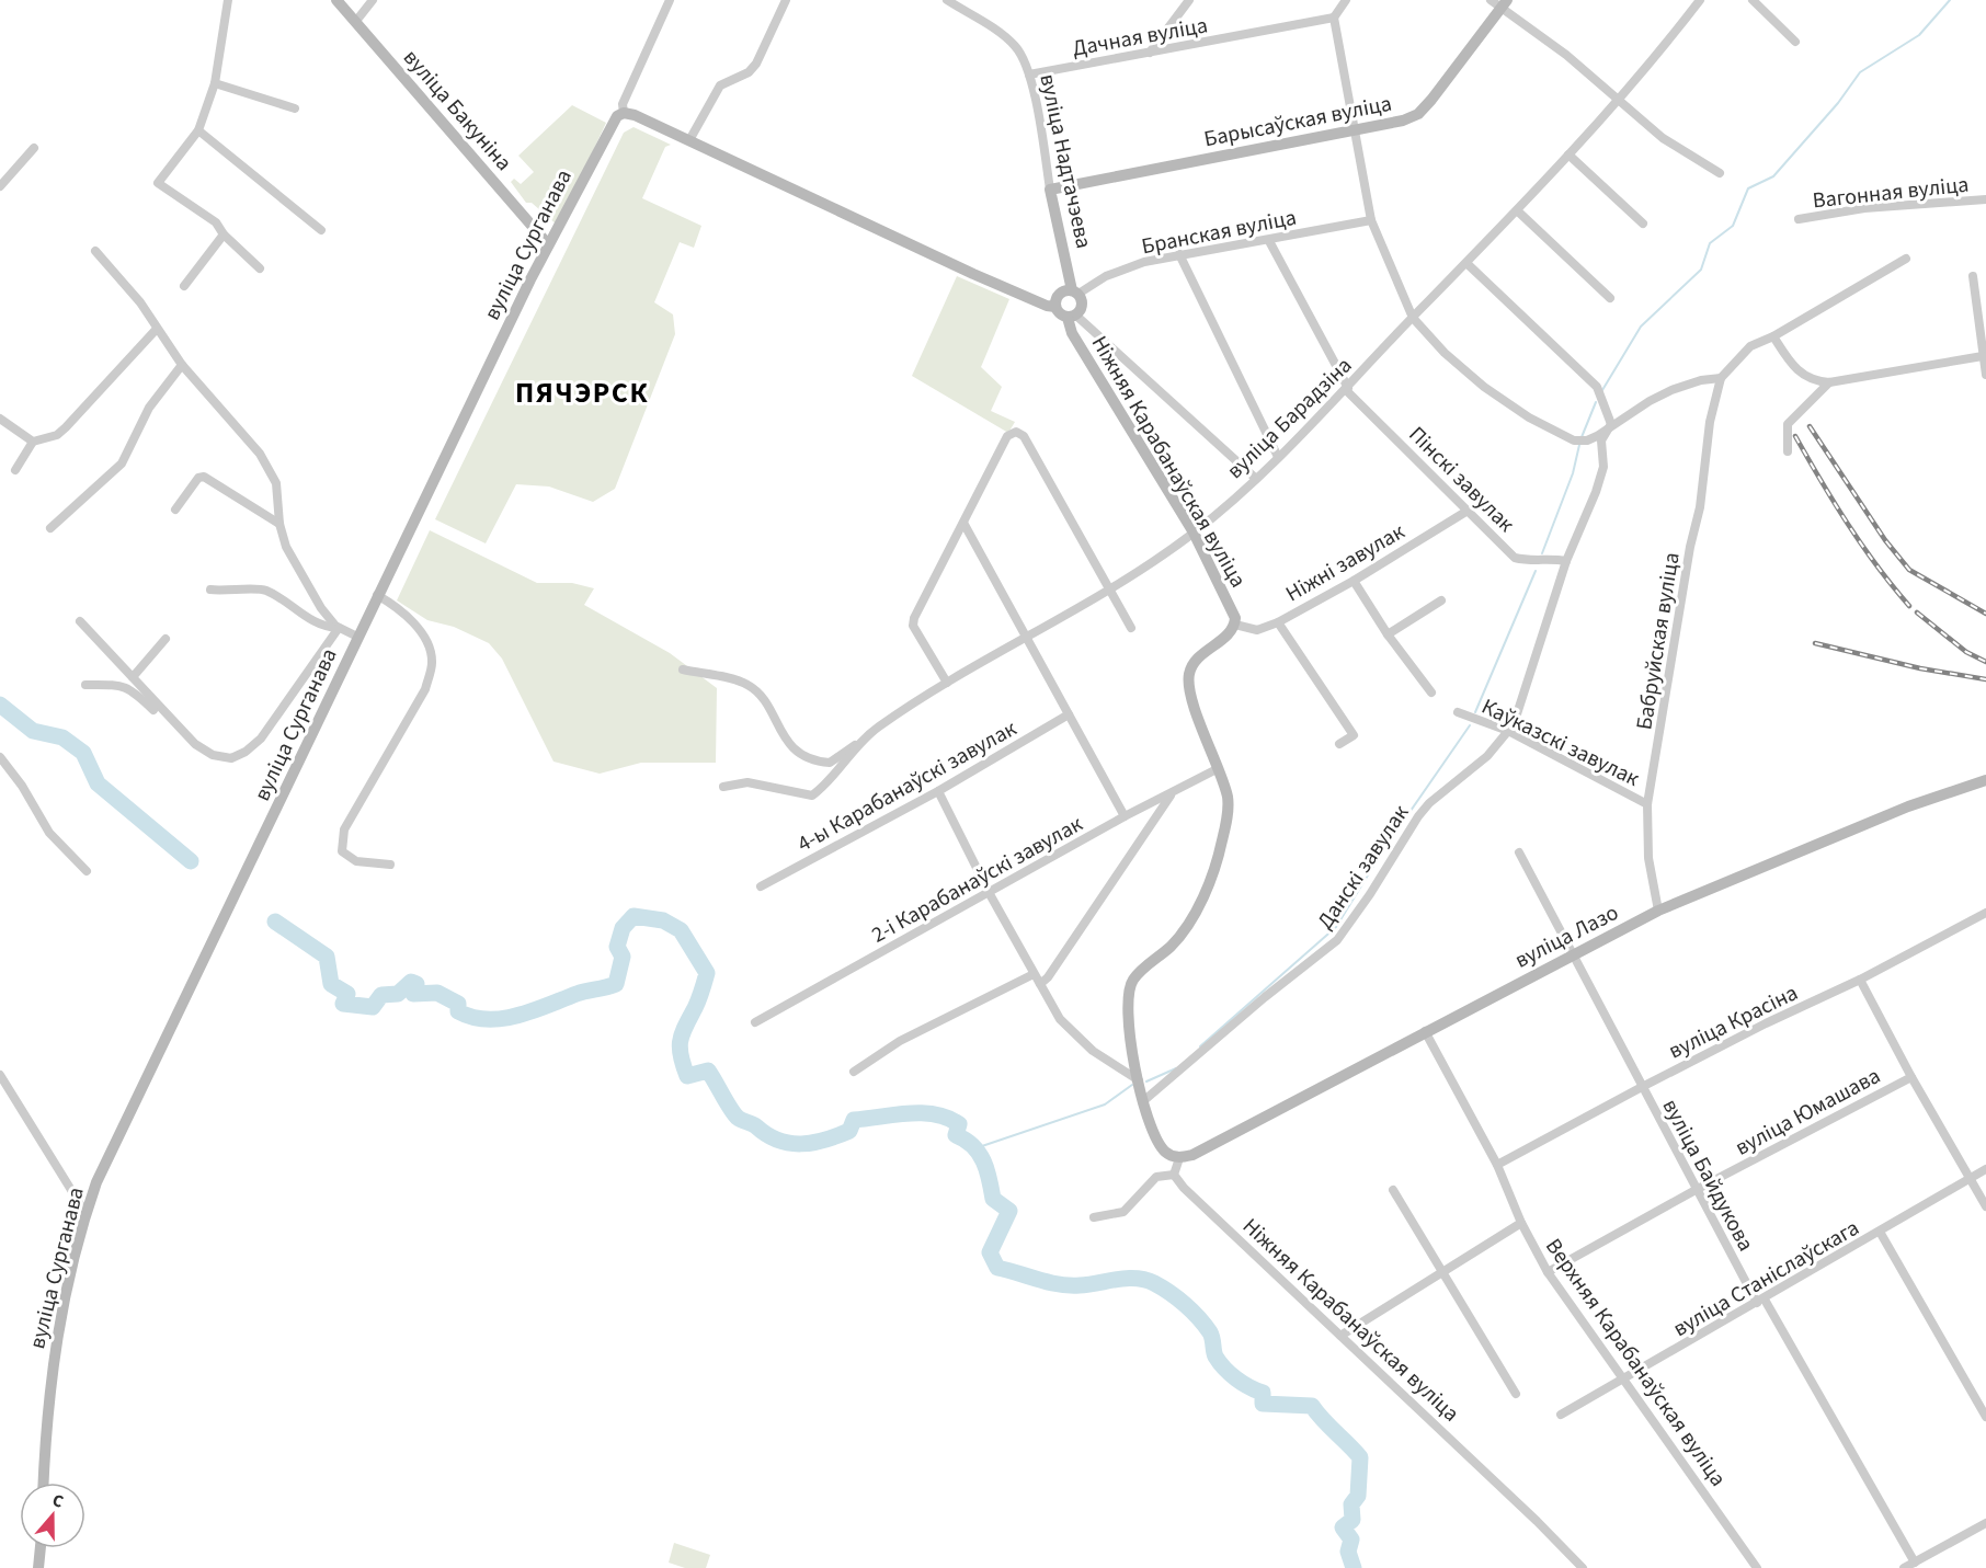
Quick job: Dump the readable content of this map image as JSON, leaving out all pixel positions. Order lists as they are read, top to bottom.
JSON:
{
  "streets": {
    "main road": [
      "вуліца Бакуніна",
      "Барысаўская вуліца",
      "вуліца Надтачэева",
      "вуліца Сурганава",
      "Ніжняя Карабанаўская вуліца",
      "вуліца Лазо"
    ],
    "street": [
      "Дачная вуліца",
      "Вагонная вуліца",
      "Бранская вуліца",
      "вуліца Барадзіна",
      "Пінскі завулак",
      "Ніжні завулак",
      "Бабруйская вуліца",
      "Каўказскі завулак",
      "4-ы Карабанаўскі завулак",
      "Данскі завулак",
      "2-і Карабанаўскі завулак",
      "вуліца Красіна",
      "вуліца Юмашава",
      "вуліца Байдукова",
      "вуліца Станіслаўскага",
      "Верхняя Карабанаўская вуліца"
    ]
  },
  "crossings": [
    ["Дачная вуліца", "вуліца Надтачэева"],
    ["вуліца Бакуніна", "вуліца Сурганава"],
    ["Барысаўская вуліца", "вуліца Надтачэева"],
    ["вуліца Надтачэева", "Бранская вуліца"],
    ["вуліца Надтачэева", "Ніжняя Карабанаўская вуліца"],
    ["Бранская вуліца", "Ніжняя Карабанаўская вуліца"],
    ["Бранская вуліца", "Пінскі завулак"],
    ["вуліца Барадзіна", "Ніжняя Карабанаўская вуліца"],
    ["вуліца Барадзіна", "Пінскі завулак"],
    ["Ніжняя Карабанаўская вуліца", "Ніжні завулак"],
    ["Пінскі завулак", "Ніжні завулак"],
    ["Пінскі завулак", "Данскі завулак"],
    ["Бабруйская вуліца", "Каўказскі завулак"],
    ["Бабруйская вуліца", "вуліца Лазо"],
    ["Каўказскі завулак", "Данскі завулак"],
    ["вуліца Лазо", "вуліца Байдукова"],
    ["вуліца Лазо", "Верхняя Карабанаўская вуліца"],
    ["вуліца Красіна", "вуліца Байдукова"],
    ["вуліца Красіна", "Верхняя Карабанаўская вуліца"],
    ["вуліца Юмашава", "вуліца Байдукова"],
    ["вуліца Юмашава", "Верхняя Карабанаўская вуліца"],
    ["вуліца Байдукова", "вуліца Станіслаўскага"],
    ["вуліца Станіслаўскага", "Верхняя Карабанаўская вуліца"]
  ],
  "districts": ["ПЯЧЭРСК"],
  "north": "top"
}
